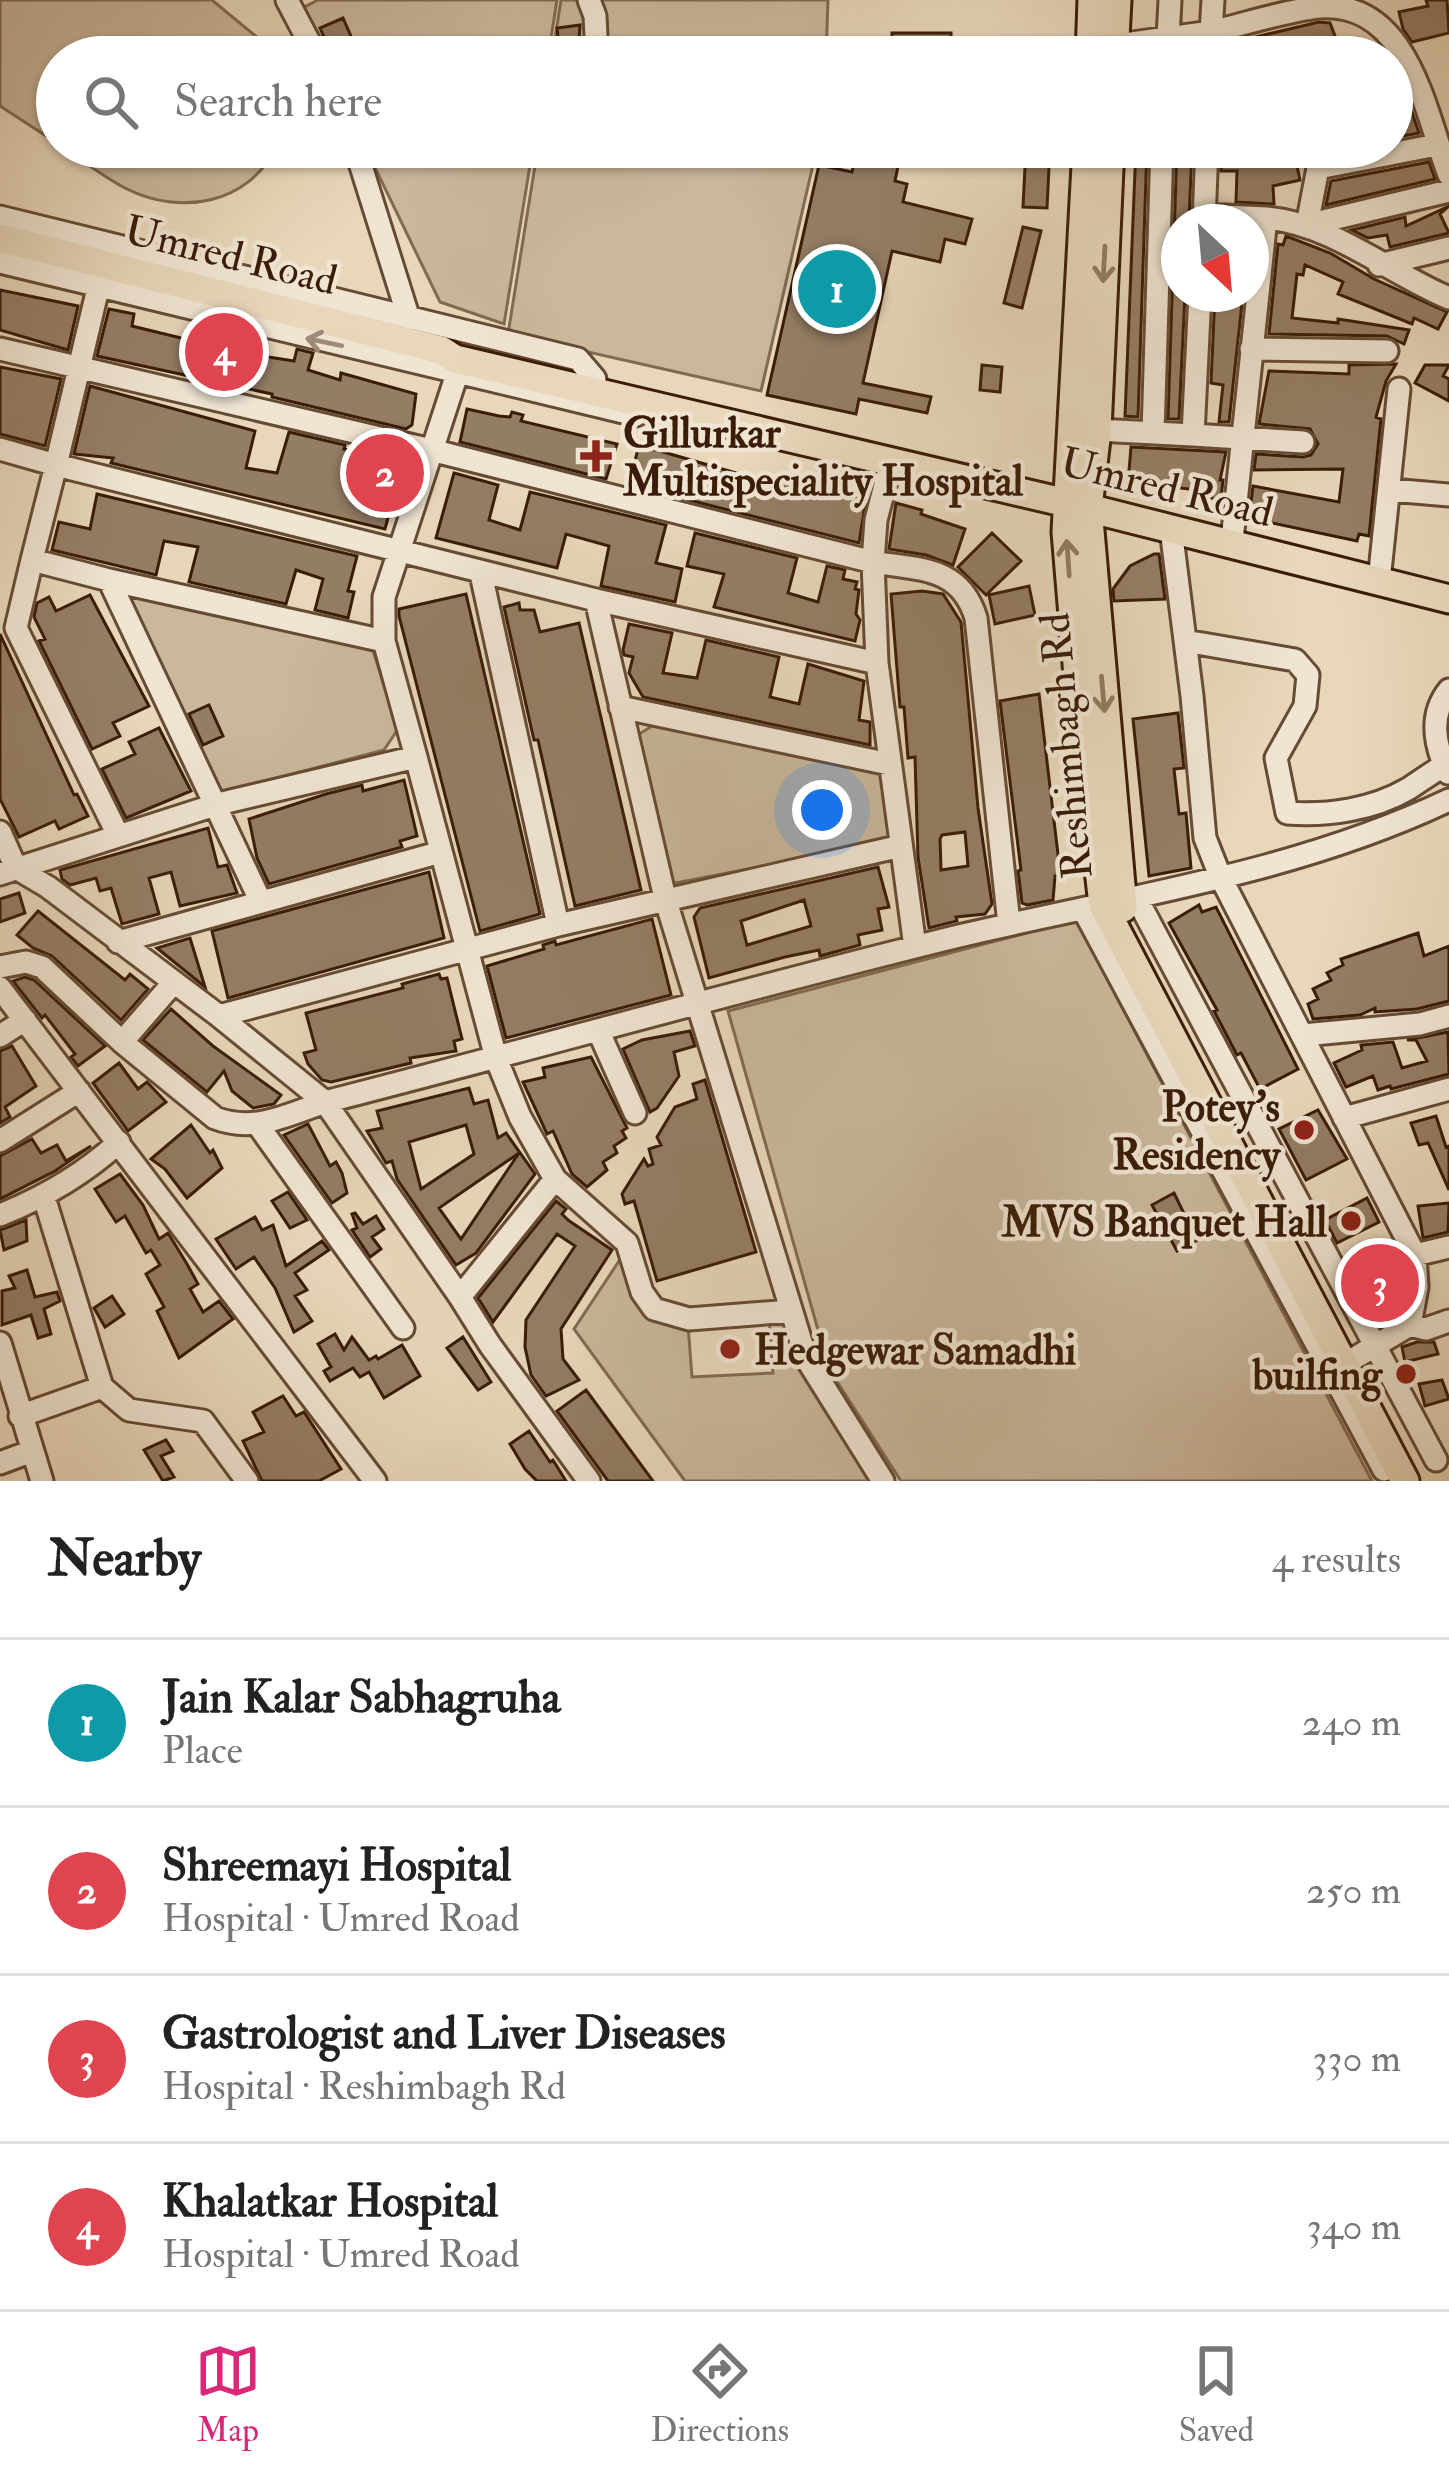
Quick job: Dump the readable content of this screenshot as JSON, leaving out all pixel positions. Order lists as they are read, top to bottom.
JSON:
{
  "streets": {
    "main road": ["Umred Road", "Reshimbagh Rd"]
  },
  "crossings": [
    ["Umred Road", "Reshimbagh Rd"]
  ],
  "places": {
    "health": ["Gillurkar Multispeciality Hospital"],
    "other": [
      "Potey's Residency",
      "MVS Banquet Hall",
      "Hedgewar Samadhi",
      "builfing"
    ]
  },
  "north": "bottom right",
  "page": {
    "search": "Search here",
    "pins": [
      "1",
      "4",
      "2",
      "3"
    ],
    "heading": ["Nearby", "4 results"],
    "list": [
      {
        "mark": "1",
        "name": "Jain Kalar Sabhagruha",
        "note": "Place",
        "value": "240 m"
      },
      {
        "mark": "2",
        "name": "Shreemayi Hospital",
        "note": "Hospital · Umred Road",
        "value": "250 m"
      },
      {
        "mark": "3",
        "name": "Gastrologist and Liver Diseases",
        "note": "Hospital · Reshimbagh Rd",
        "value": "330 m"
      },
      {
        "mark": "4",
        "name": "Khalatkar Hospital",
        "note": "Hospital · Umred Road",
        "value": "340 m"
      }
    ],
    "nav": ["Map", "Directions", "Saved"]
  }
}
